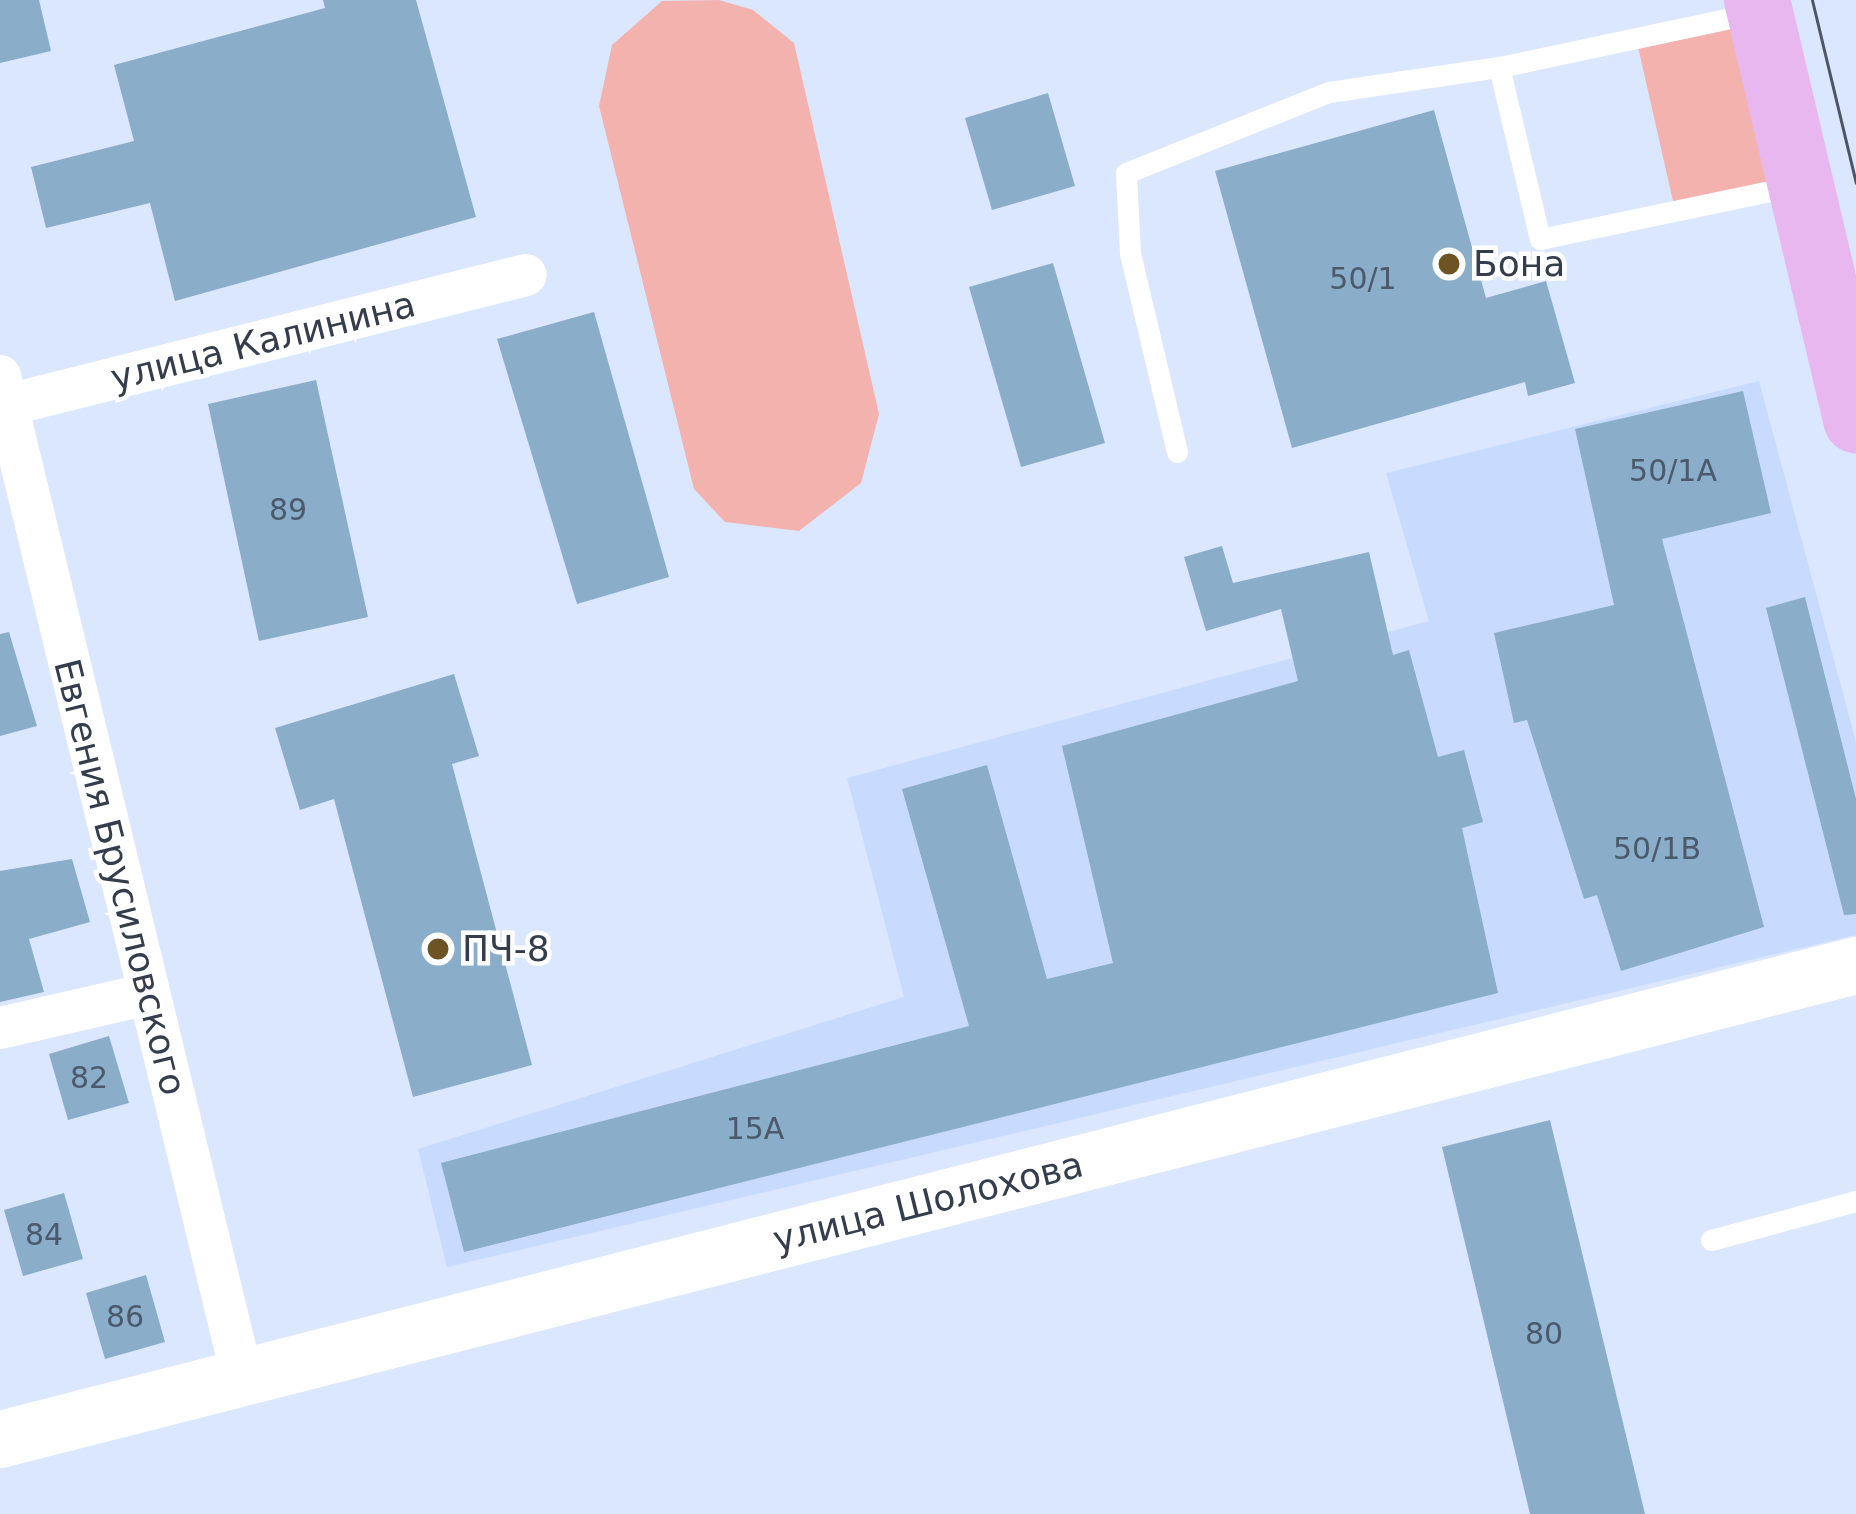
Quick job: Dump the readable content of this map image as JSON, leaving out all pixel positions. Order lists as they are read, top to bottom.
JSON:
{
  "streets": {
    "street": ["улица Калинина", "Евгения Брусиловского", "улица Шолохова"]
  },
  "crossings": [
    ["улица Калинина", "Евгения Брусиловского"],
    ["Евгения Брусиловского", "улица Шолохова"]
  ],
  "places": ["Бона", "ПЧ-8"],
  "house_numbers": [
    "50/1",
    "50/1А",
    "89",
    "50/1В",
    "82",
    "15А",
    "84",
    "86",
    "80"
  ]
}
